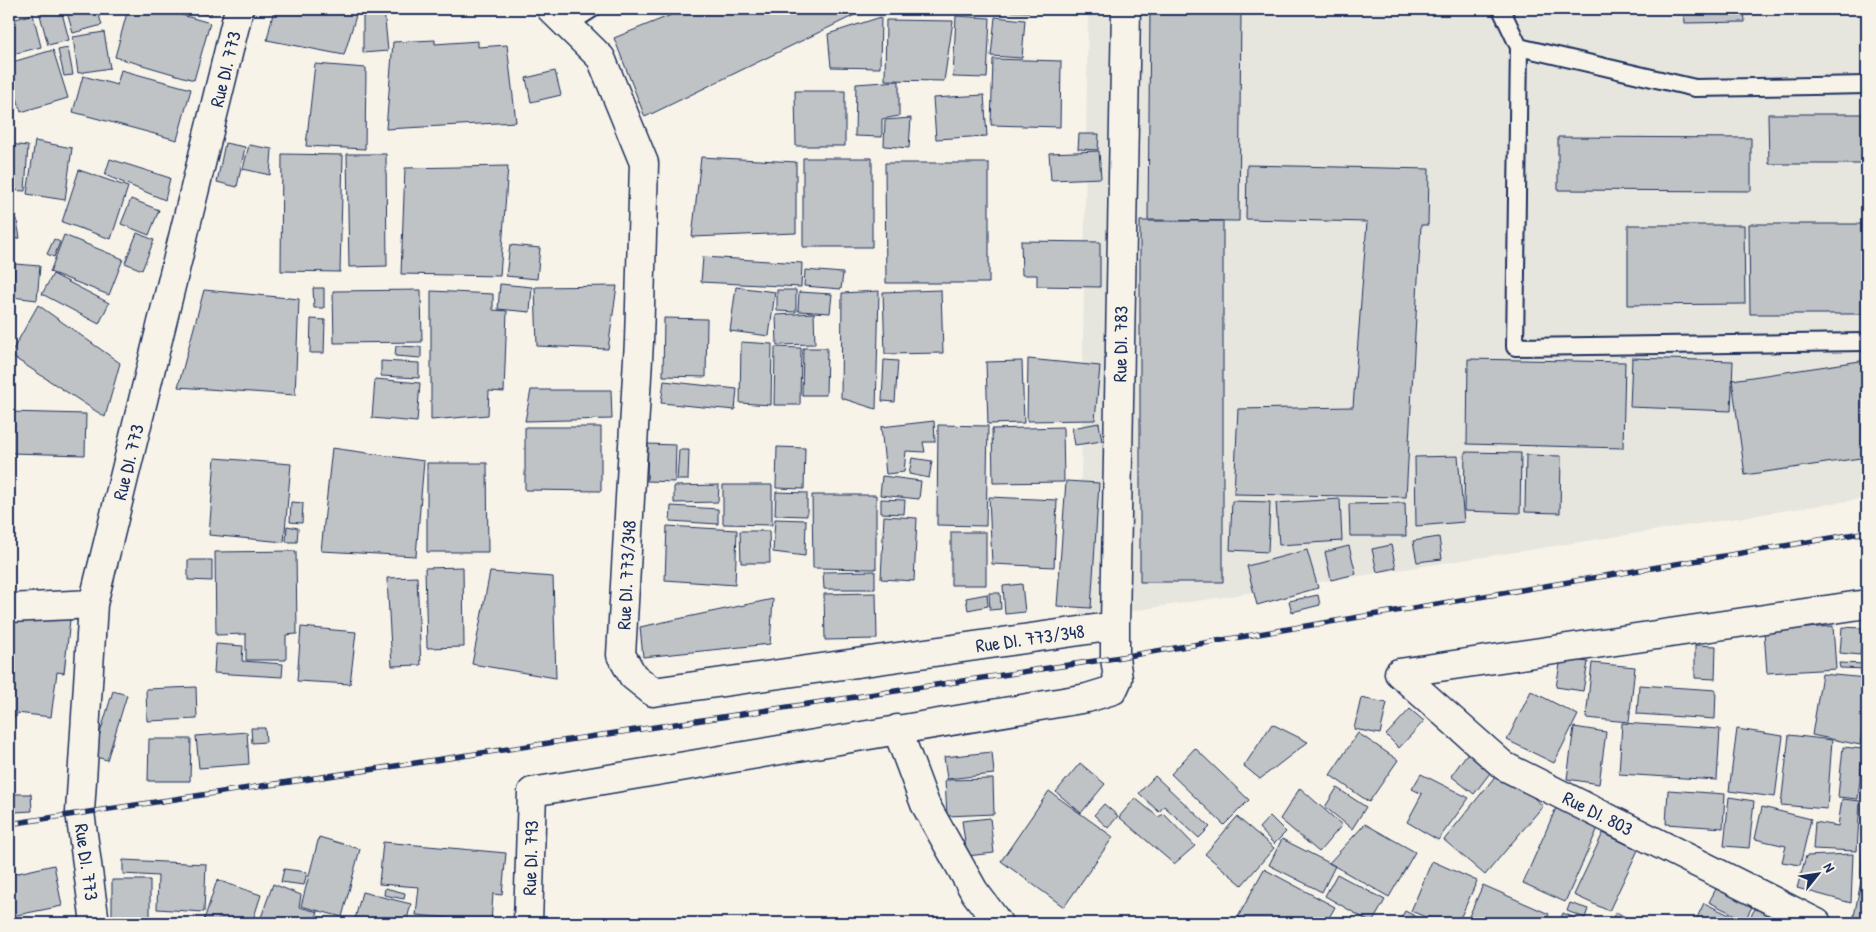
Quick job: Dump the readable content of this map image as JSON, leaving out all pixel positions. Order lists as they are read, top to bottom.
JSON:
{
  "streets": {
    "street": [
      "Rue DI. 773",
      "Rue DI. 783",
      "Rue DI. 773/348",
      "Rue DI. 803",
      "Rue DI. 793"
    ]
  },
  "crossings": [
    ["Rue DI. 783", "Rue DI. 773/348"],
    ["Rue DI. 783", "Rue DI. 793"]
  ],
  "north": "top right"
}
